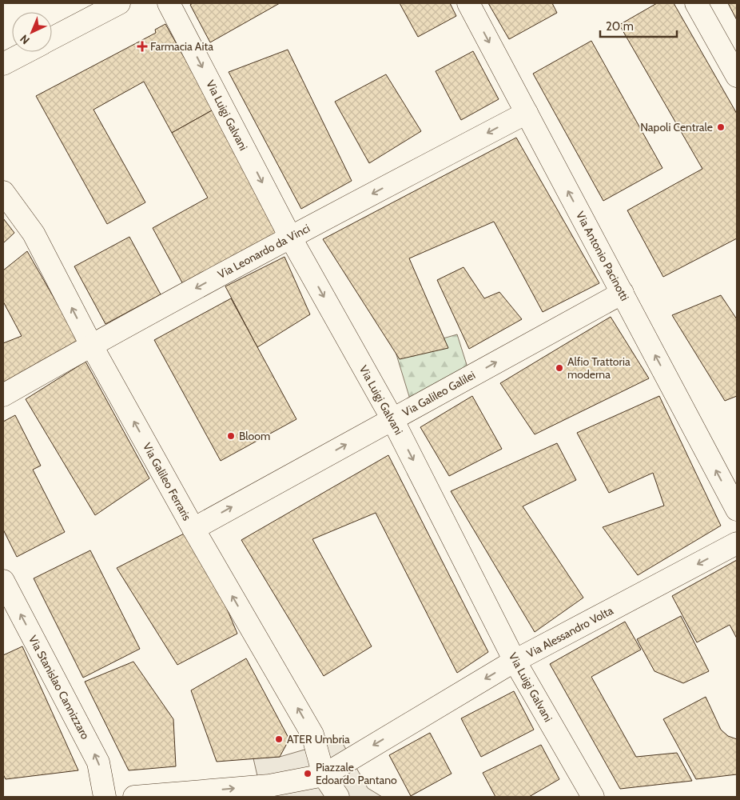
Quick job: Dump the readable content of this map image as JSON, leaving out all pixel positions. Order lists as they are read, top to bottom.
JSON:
{
  "streets": {
    "street": [
      "Via Luigi Galvani",
      "Via Leonardo da Vinci",
      "Via Antonio Pacinotti",
      "Via Galileo Galilei",
      "Via Galileo Ferraris",
      "Via Alessandro Volta",
      "Via Stanislao Cannizzaro"
    ]
  },
  "crossings": [
    ["Via Luigi Galvani", "Via Leonardo da Vinci"],
    ["Via Luigi Galvani", "Via Galileo Galilei"],
    ["Via Luigi Galvani", "Via Alessandro Volta"],
    ["Via Leonardo da Vinci", "Via Antonio Pacinotti"],
    ["Via Leonardo da Vinci", "Via Galileo Ferraris"],
    ["Via Antonio Pacinotti", "Via Galileo Galilei"],
    ["Via Galileo Galilei", "Via Galileo Ferraris"],
    ["Via Galileo Ferraris", "Via Alessandro Volta"]
  ],
  "one_way": [
    "Via Luigi Galvani",
    "Via Leonardo da Vinci",
    "Via Galileo Galilei",
    "Via Galileo Ferraris",
    "Via Alessandro Volta",
    "Via Stanislao Cannizzaro"
  ],
  "places": {
    "health": ["Farmacia Aita"],
    "other": [
      "Napoli Centrale",
      "Alfio Trattoria moderna",
      "Bloom",
      "ATER Umbria",
      "Piazzale Edoardo Pantano"
    ]
  },
  "scale_bar": "20 m",
  "north": "bottom left"
}
